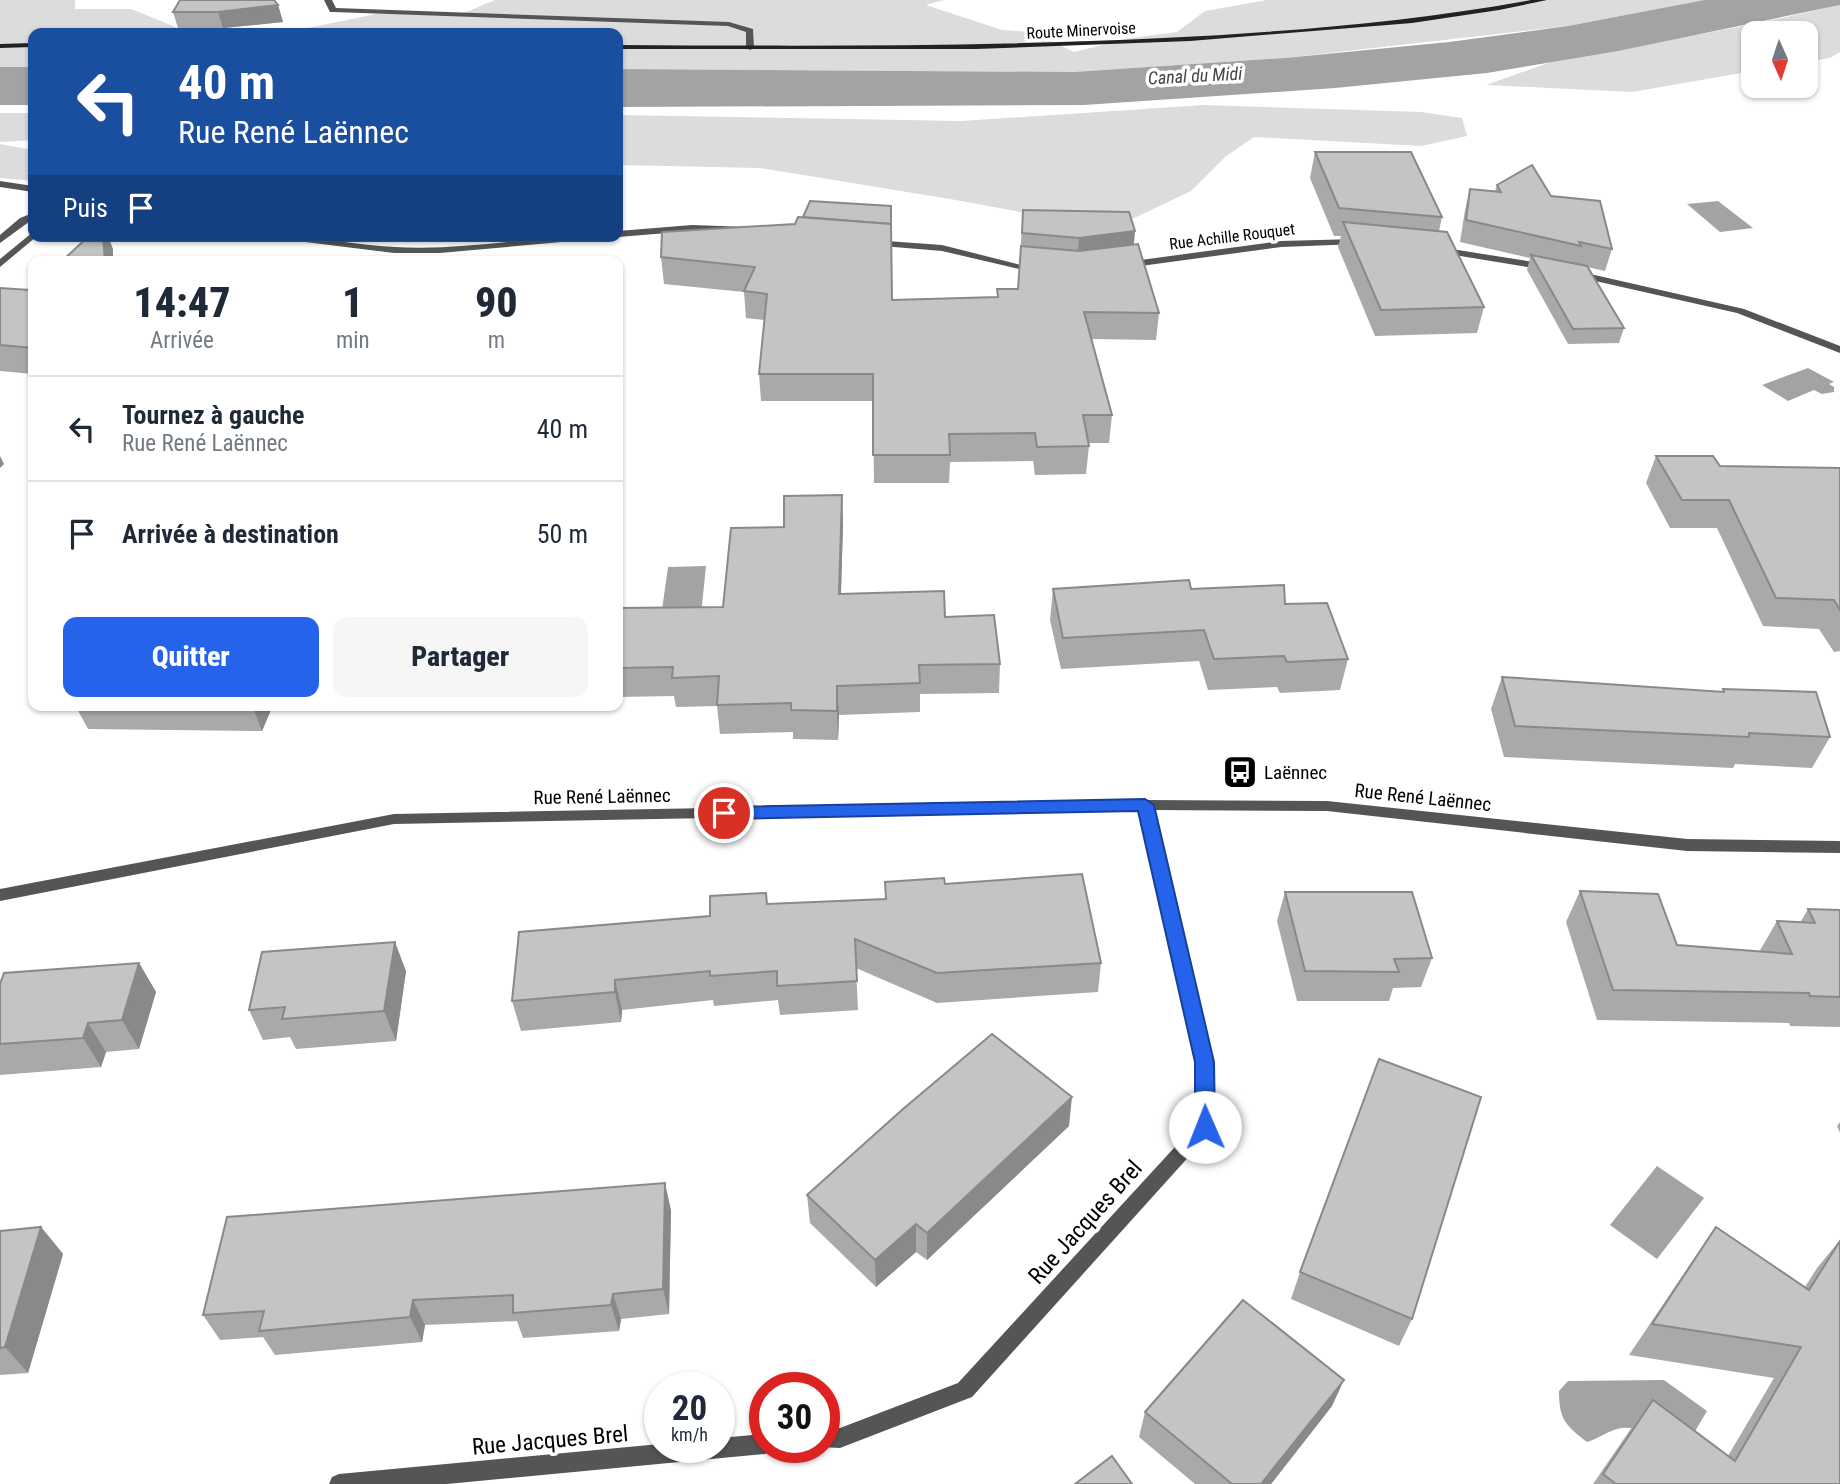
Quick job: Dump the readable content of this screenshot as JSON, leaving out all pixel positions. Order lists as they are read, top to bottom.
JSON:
{
  "streets": {
    "main road": ["Route Minervoise"],
    "street": ["Rue Achille Rouquet", "Rue René Laënnec", "Rue Jacques Brel"]
  },
  "crossings": [
    ["Rue René Laënnec", "Rue Jacques Brel"]
  ],
  "water": ["Canal du Midi"],
  "places": {
    "bus stop": ["Laënnec"]
  },
  "north": "bottom",
  "page": {
    "turn": ["40 m", "Rue René Laënnec"],
    "then": "Puis",
    "eta": [
      "14:47",
      "Arrivée",
      "1",
      "min",
      "90",
      "m"
    ],
    "list": [
      {
        "name": "Tournez à gauche",
        "note": "Rue René Laënnec",
        "value": "40 m"
      },
      {
        "name": "Arrivée à destination",
        "value": "50 m"
      }
    ],
    "buttons": ["Quitter", "Partager"],
    "speed": "20 km/h",
    "limit": "30"
  }
}
